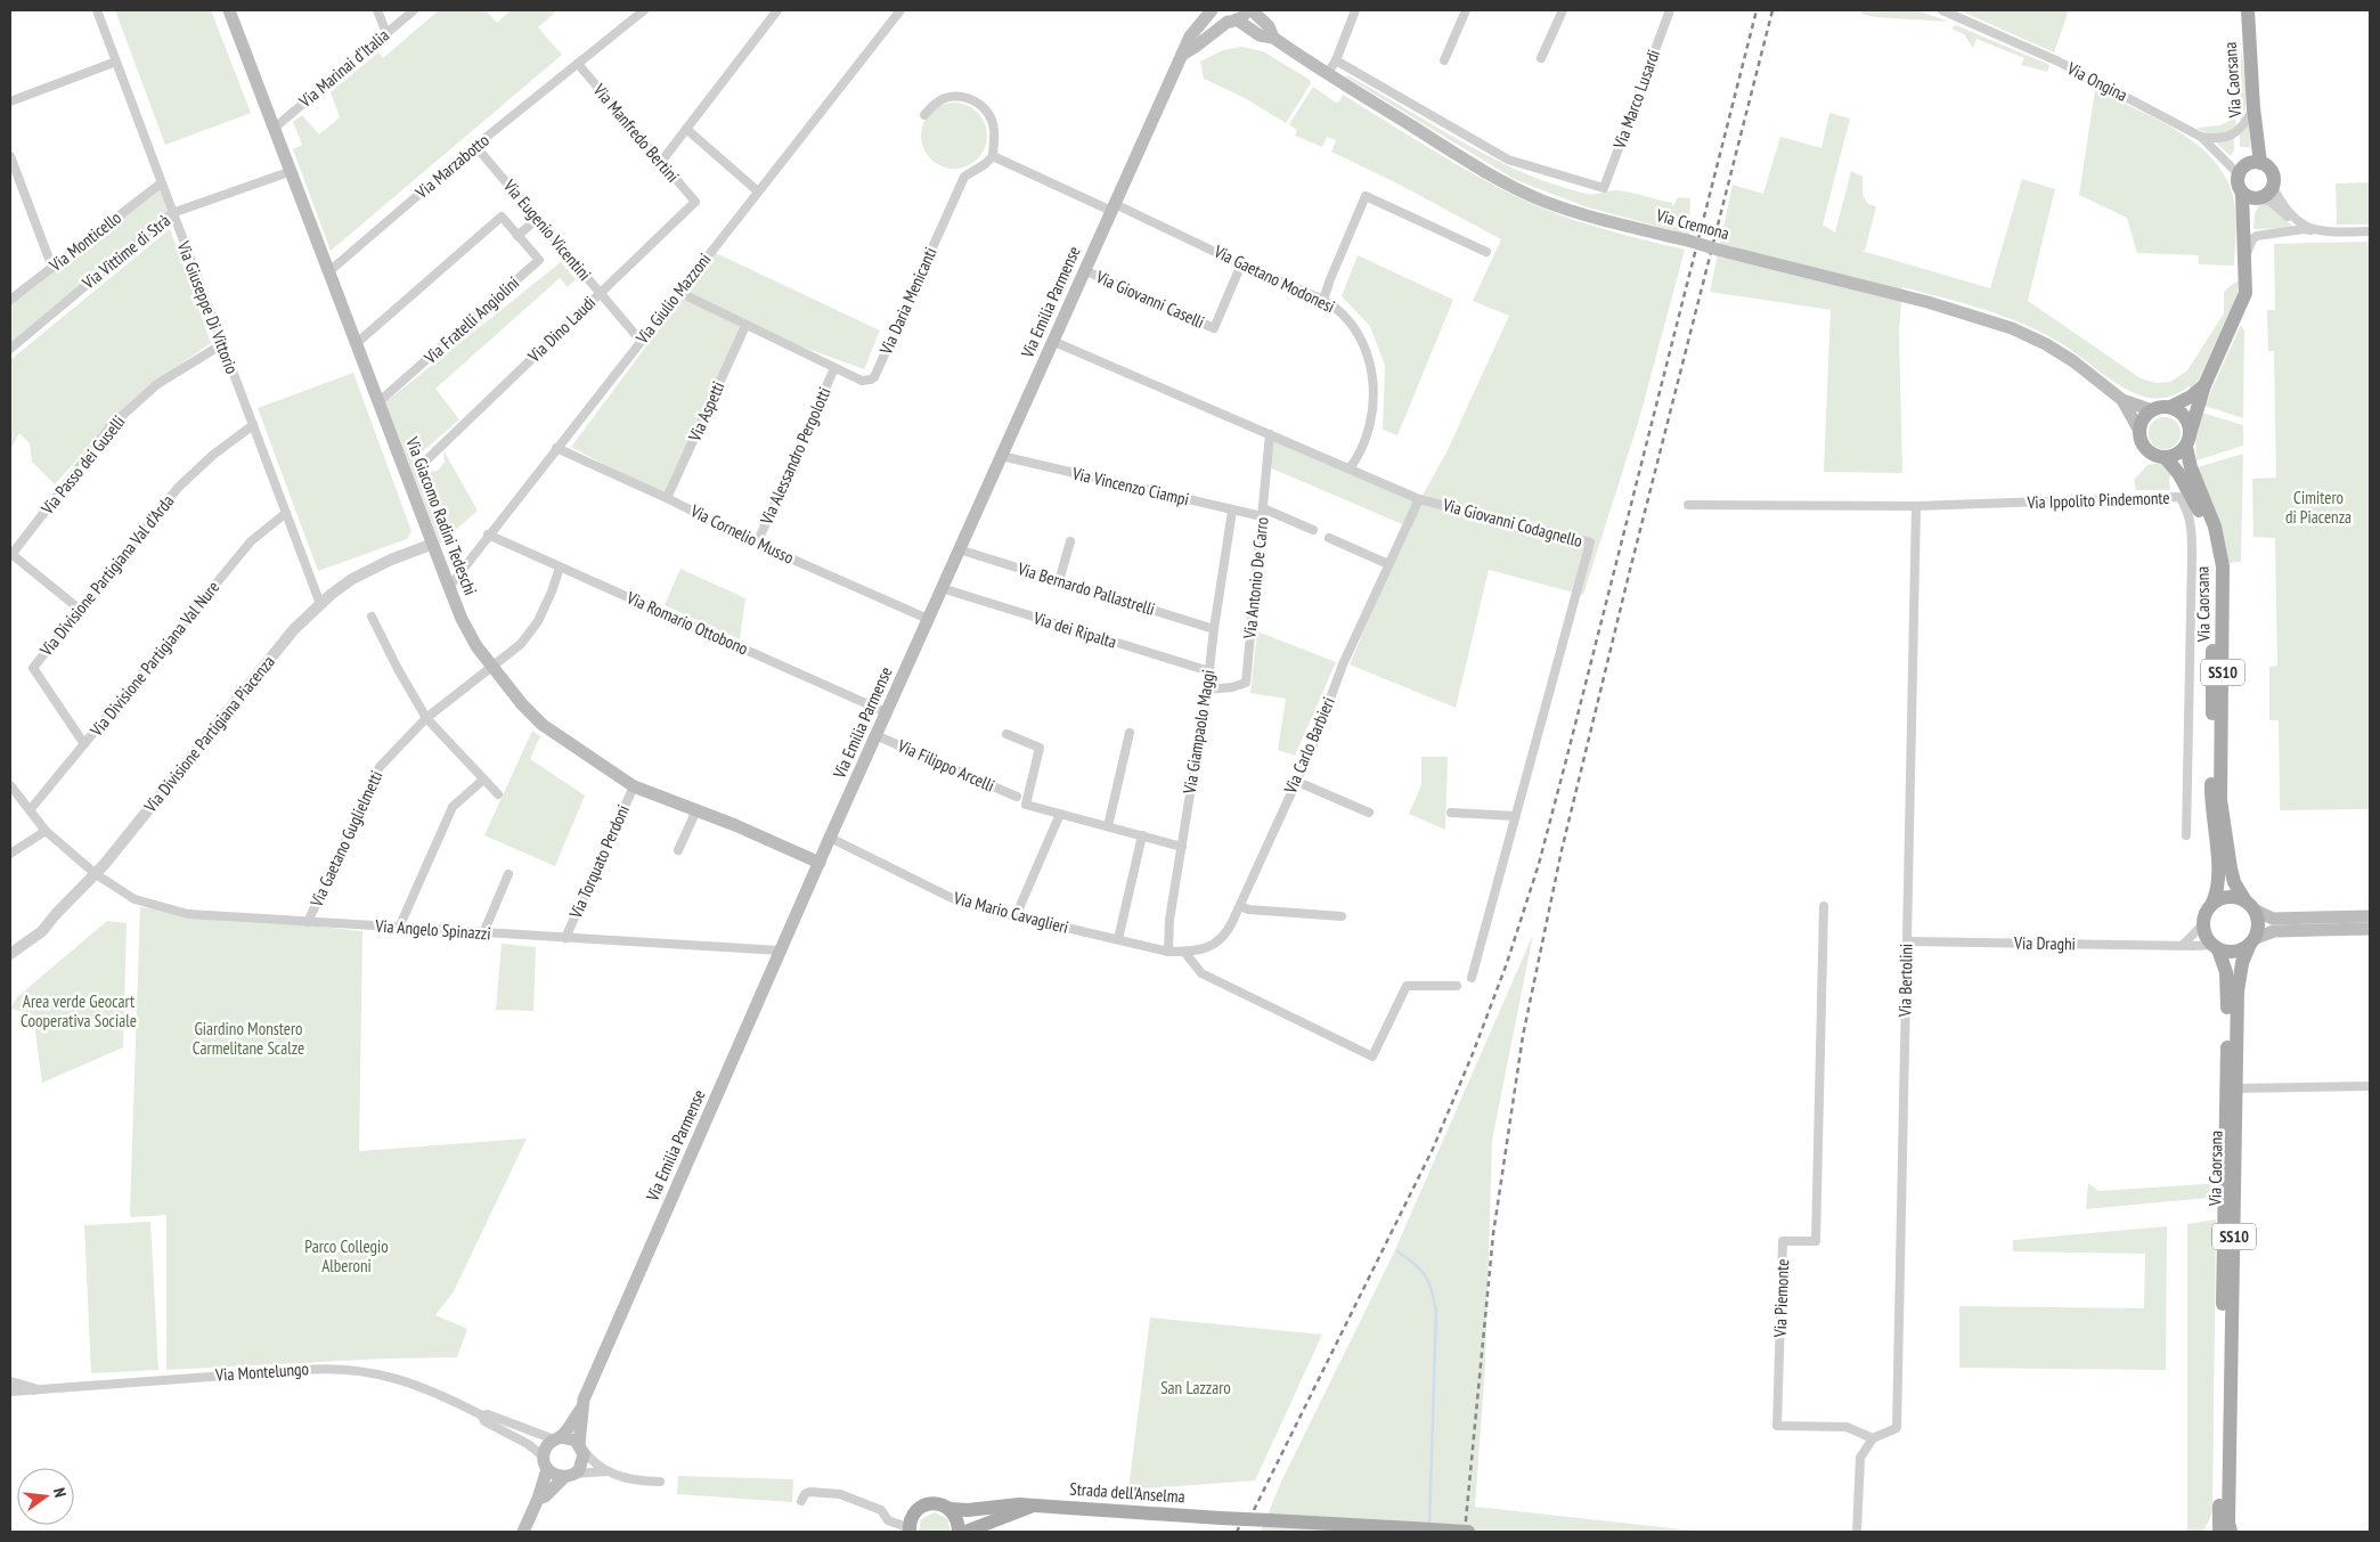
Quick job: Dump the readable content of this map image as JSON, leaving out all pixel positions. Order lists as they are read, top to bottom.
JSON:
{
  "streets": {
    "main road": [
      "Via Caorsana",
      "Via Cremona",
      "Via Emilia Parmense",
      "Via Giacomo Radini Tedeschi",
      "SS10",
      "Strada dell'Anselma"
    ],
    "street": [
      "Via Marinai d'Italia",
      "Via Ongina",
      "Via Marco Lusardi",
      "Via Manfredo Bertini",
      "Via Marzabotto",
      "Via Eugenio Vicentini",
      "Via Monticello",
      "Via Vittime di Strà",
      "Via Gaetano Modonesi",
      "Via Giulio Mazzoni",
      "Via Giovanni Caselli",
      "Via Daria Menicanti",
      "Via Giuseppe Di Vittorio",
      "Via Fratelli Angiolini",
      "Via Dino Laudi",
      "Via Aspetti",
      "Via Alessandro Pergolotti",
      "Via Passo dei Guselli",
      "Via Vincenzo Ciampi",
      "Via Ippolito Pindemonte",
      "Via Giovanni Codagnello",
      "Via Cornelio Musso",
      "Via Divisione Partigiana Val d'Arda",
      "Via Antonio De Carro",
      "Via Bernardo Pallastrelli",
      "Via Romario Ottobono",
      "Via dei Ripalta",
      "Via Divisione Partigiana Val Nure",
      "Via Giampaolo Maggi",
      "Via Divisione Partigiana Piacenza",
      "Via Carlo Barbieri",
      "Via Filippo Arcelli",
      "Via Gaetano Guglielmetti",
      "Via Torquato Perdoni",
      "Via Mario Cavaglieri",
      "Via Angelo Spinazzi",
      "Via Draghi",
      "Via Bertolini",
      "Via Piemonte",
      "Via Montelungo"
    ]
  },
  "crossings": [
    ["Via Marinai d'Italia", "Via Giacomo Radini Tedeschi"],
    ["Via Caorsana", "Via Ongina"],
    ["Via Caorsana", "SS10"],
    ["Via Caorsana", "Via Draghi"],
    ["Via Manfredo Bertini", "Via Marzabotto"],
    ["Via Manfredo Bertini", "Via Dino Laudi"],
    ["Via Marzabotto", "Via Eugenio Vicentini"],
    ["Via Marzabotto", "Via Giacomo Radini Tedeschi"],
    ["Via Cremona", "Via Emilia Parmense"],
    ["Via Cremona", "SS10"],
    ["Via Eugenio Vicentini", "Via Giulio Mazzoni"],
    ["Via Eugenio Vicentini", "Via Dino Laudi"],
    ["Via Monticello", "Via Giuseppe Di Vittorio"],
    ["Via Vittime di Strà", "Via Giuseppe Di Vittorio"],
    ["Via Vittime di Strà", "Via Giacomo Radini Tedeschi"],
    ["Via Gaetano Modonesi", "Via Giovanni Caselli"],
    ["Via Gaetano Modonesi", "Via Emilia Parmense"],
    ["Via Gaetano Modonesi", "Via Giovanni Codagnello"],
    ["Via Giulio Mazzoni", "Via Daria Menicanti"],
    ["Via Giulio Mazzoni", "Via Giacomo Radini Tedeschi"],
    ["Via Giulio Mazzoni", "Via Cornelio Musso"],
    ["Via Giulio Mazzoni", "Via Romario Ottobono"],
    ["Via Giovanni Caselli", "Via Emilia Parmense"],
    ["Via Daria Menicanti", "Via Aspetti"],
    ["Via Daria Menicanti", "Via Alessandro Pergolotti"],
    ["Via Emilia Parmense", "Via Vincenzo Ciampi"],
    ["Via Emilia Parmense", "Via Giacomo Radini Tedeschi"],
    ["Via Emilia Parmense", "Via Giovanni Codagnello"],
    ["Via Emilia Parmense", "Via Cornelio Musso"],
    ["Via Emilia Parmense", "Via Bernardo Pallastrelli"],
    ["Via Emilia Parmense", "Via Romario Ottobono"],
    ["Via Emilia Parmense", "Via dei Ripalta"],
    ["Via Emilia Parmense", "Via Filippo Arcelli"],
    ["Via Emilia Parmense", "Via Mario Cavaglieri"],
    ["Via Emilia Parmense", "Via Angelo Spinazzi"],
    ["Via Emilia Parmense", "Via Montelungo"],
    ["Via Giuseppe Di Vittorio", "Via Passo dei Guselli"],
    ["Via Giuseppe Di Vittorio", "Via Divisione Partigiana Val d'Arda"],
    ["Via Giuseppe Di Vittorio", "Via Divisione Partigiana Val Nure"],
    ["Via Giuseppe Di Vittorio", "Via Divisione Partigiana Piacenza"],
    ["Via Fratelli Angiolini", "Via Giacomo Radini Tedeschi"],
    ["Via Aspetti", "Via Cornelio Musso"],
    ["Via Alessandro Pergolotti", "Via Cornelio Musso"],
    ["Via Vincenzo Ciampi", "Via Antonio De Carro"],
    ["Via Vincenzo Ciampi", "Via Giampaolo Maggi"],
    ["Via Ippolito Pindemonte", "Via Bertolini"],
    ["Via Giacomo Radini Tedeschi", "Via Divisione Partigiana Piacenza"],
    ["Via Giacomo Radini Tedeschi", "Via Gaetano Guglielmetti"],
    ["Via Giacomo Radini Tedeschi", "Via Torquato Perdoni"],
    ["Via Giovanni Codagnello", "Via Antonio De Carro"],
    ["Via Giovanni Codagnello", "Via Carlo Barbieri"],
    ["Via Divisione Partigiana Val d'Arda", "Via Divisione Partigiana Val Nure"],
    ["Via Antonio De Carro", "Via Giampaolo Maggi"],
    ["Via Bernardo Pallastrelli", "Via Giampaolo Maggi"],
    ["Via Romario Ottobono", "Via Gaetano Guglielmetti"],
    ["Via dei Ripalta", "Via Giampaolo Maggi"],
    ["Via Divisione Partigiana Val Nure", "Via Angelo Spinazzi"],
    ["SS10", "Via Draghi"],
    ["Via Giampaolo Maggi", "Via Carlo Barbieri"],
    ["Via Giampaolo Maggi", "Via Mario Cavaglieri"],
    ["Via Divisione Partigiana Piacenza", "Via Angelo Spinazzi"],
    ["Via Carlo Barbieri", "Via Mario Cavaglieri"],
    ["Via Gaetano Guglielmetti", "Via Angelo Spinazzi"],
    ["Via Torquato Perdoni", "Via Angelo Spinazzi"],
    ["Via Draghi", "Via Bertolini"],
    ["Via Bertolini", "Via Piemonte"]
  ],
  "parks": [
    "Cimitero di Piacenza",
    "Area verde Geocart Cooperativa Sociale",
    "Giardino Monstero Carmelitane Scalze",
    "Parco Collegio Alberoni",
    "San Lazzaro"
  ],
  "north": "right"
}
